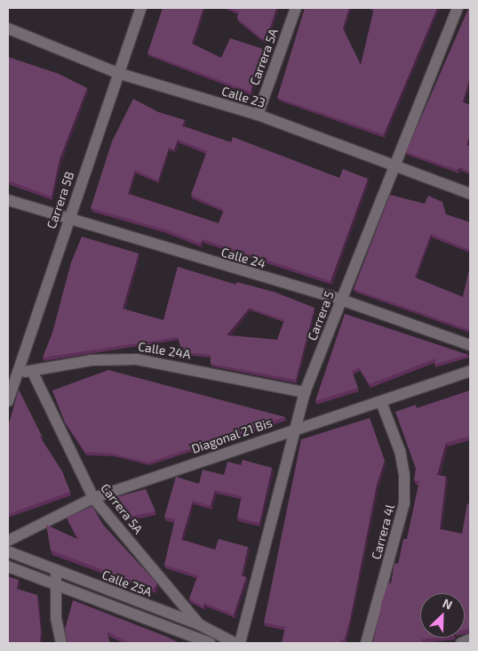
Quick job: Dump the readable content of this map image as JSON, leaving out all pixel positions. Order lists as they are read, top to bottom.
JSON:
{
  "streets": {
    "street": [
      "Carrera 5A",
      "Calle 23",
      "Carrera 5B",
      "Calle 24",
      "Carrera 5",
      "Calle 24A",
      "Diagonal 21 Bis",
      "Carrera 4l",
      "Calle 25A"
    ]
  },
  "crossings": [
    ["Carrera 5A", "Calle 23"],
    ["Carrera 5A", "Calle 24A"],
    ["Carrera 5A", "Diagonal 21 Bis"],
    ["Carrera 5A", "Calle 25A"],
    ["Calle 23", "Carrera 5B"],
    ["Calle 23", "Carrera 5"],
    ["Carrera 5B", "Calle 24"],
    ["Carrera 5B", "Calle 24A"],
    ["Calle 24", "Carrera 5"],
    ["Carrera 5", "Calle 24A"],
    ["Carrera 5", "Diagonal 21 Bis"],
    ["Diagonal 21 Bis", "Carrera 4l"]
  ],
  "north": "top right"
}
